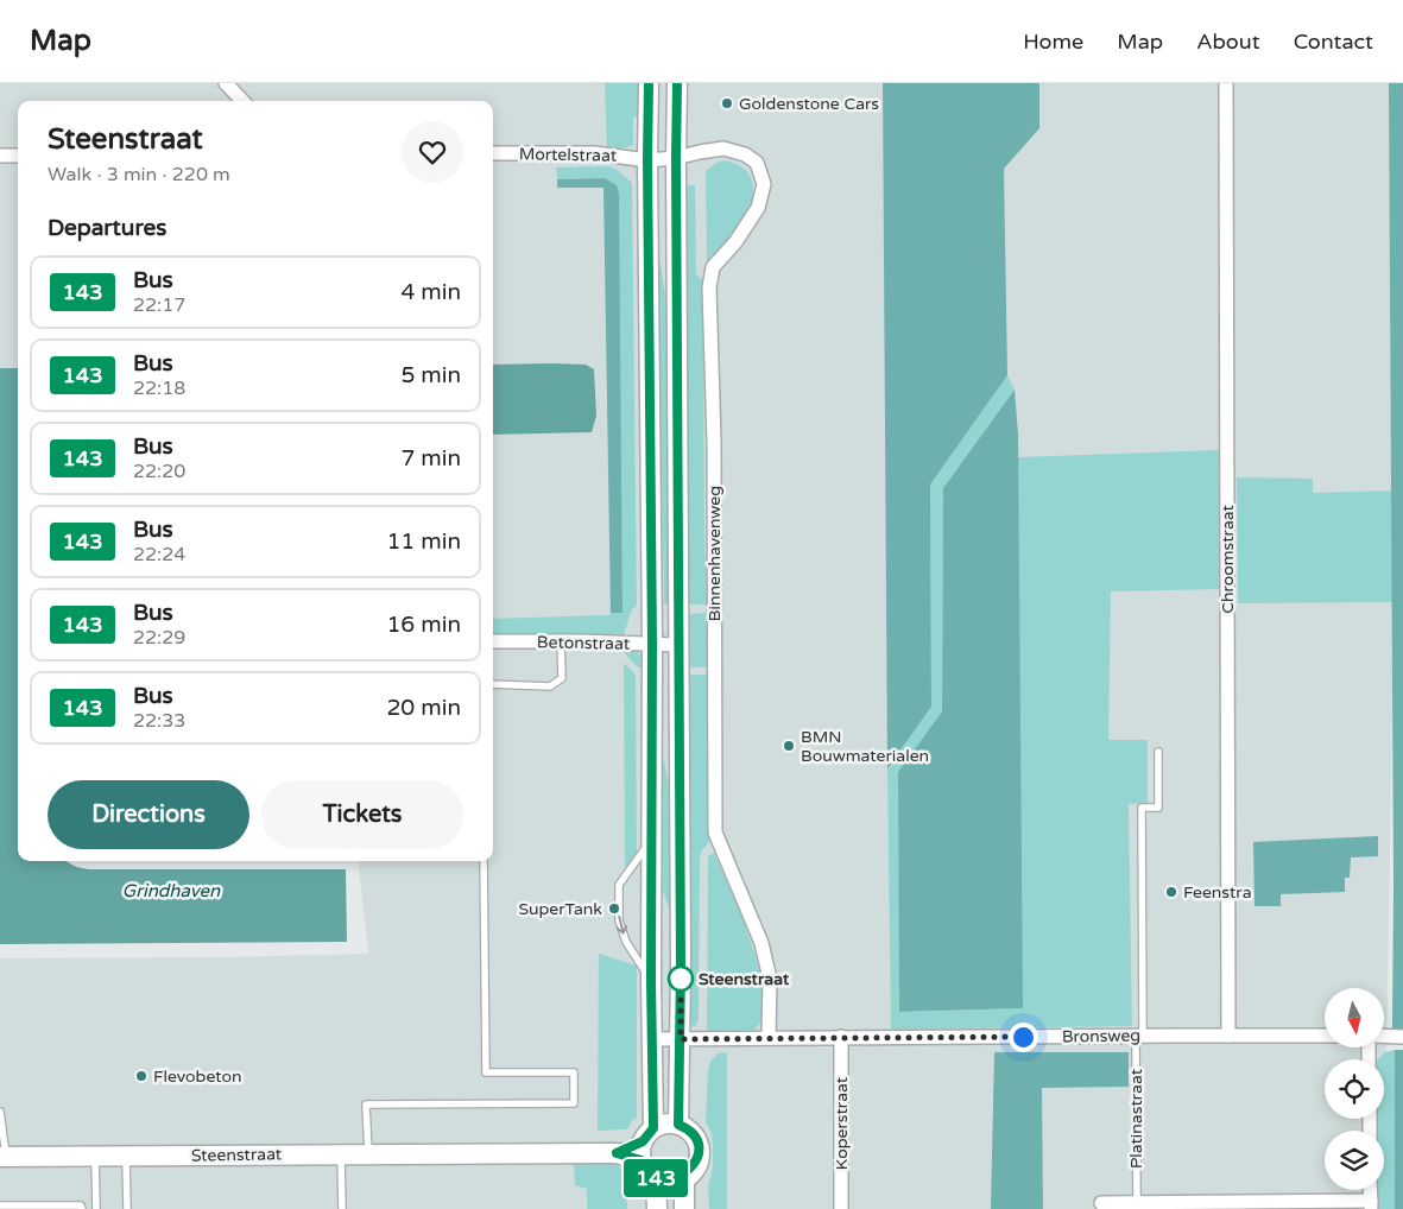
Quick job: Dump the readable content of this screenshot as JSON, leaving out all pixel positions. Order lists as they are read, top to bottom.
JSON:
{
  "streets": {
    "main road": ["Steenstraat"],
    "street": [
      "Mortelstraat",
      "Binnenhavenweg",
      "Chroomstraat",
      "Betonstraat",
      "Bronsweg",
      "Koperstraat"
    ],
    "lane": ["Platinastraat"]
  },
  "crossings": [
    ["Mortelstraat", "Binnenhavenweg"],
    ["Binnenhavenweg", "Bronsweg"],
    ["Chroomstraat", "Bronsweg"],
    ["Bronsweg", "Platinastraat"],
    ["Bronsweg", "Koperstraat"]
  ],
  "water": ["Grindhaven"],
  "places": [
    "Goldenstone Cars",
    "BMN Bouwmaterialen",
    "Feenstra",
    "SuperTank",
    "Steenstraat",
    "Flevobeton"
  ],
  "lines": ["bus line 143"],
  "north": "bottom",
  "page": {
    "header": "Map",
    "nav": [
      "Home",
      "Map",
      "About",
      "Contact"
    ],
    "on_map": "143",
    "heading": [
      ["Steenstraat", "Walk · 3 min · 220 m"],
      "Departures"
    ],
    "list": [
      {
        "mark": "143",
        "name": "Bus",
        "note": "22:17",
        "value": "4 min"
      },
      {
        "mark": "143",
        "name": "Bus",
        "note": "22:18",
        "value": "5 min"
      },
      {
        "mark": "143",
        "name": "Bus",
        "note": "22:20",
        "value": "7 min"
      },
      {
        "mark": "143",
        "name": "Bus",
        "note": "22:24",
        "value": "11 min"
      },
      {
        "mark": "143",
        "name": "Bus",
        "note": "22:29",
        "value": "16 min"
      },
      {
        "mark": "143",
        "name": "Bus",
        "note": "22:33",
        "value": "20 min"
      }
    ],
    "buttons": ["Directions", "Tickets"]
  }
}
